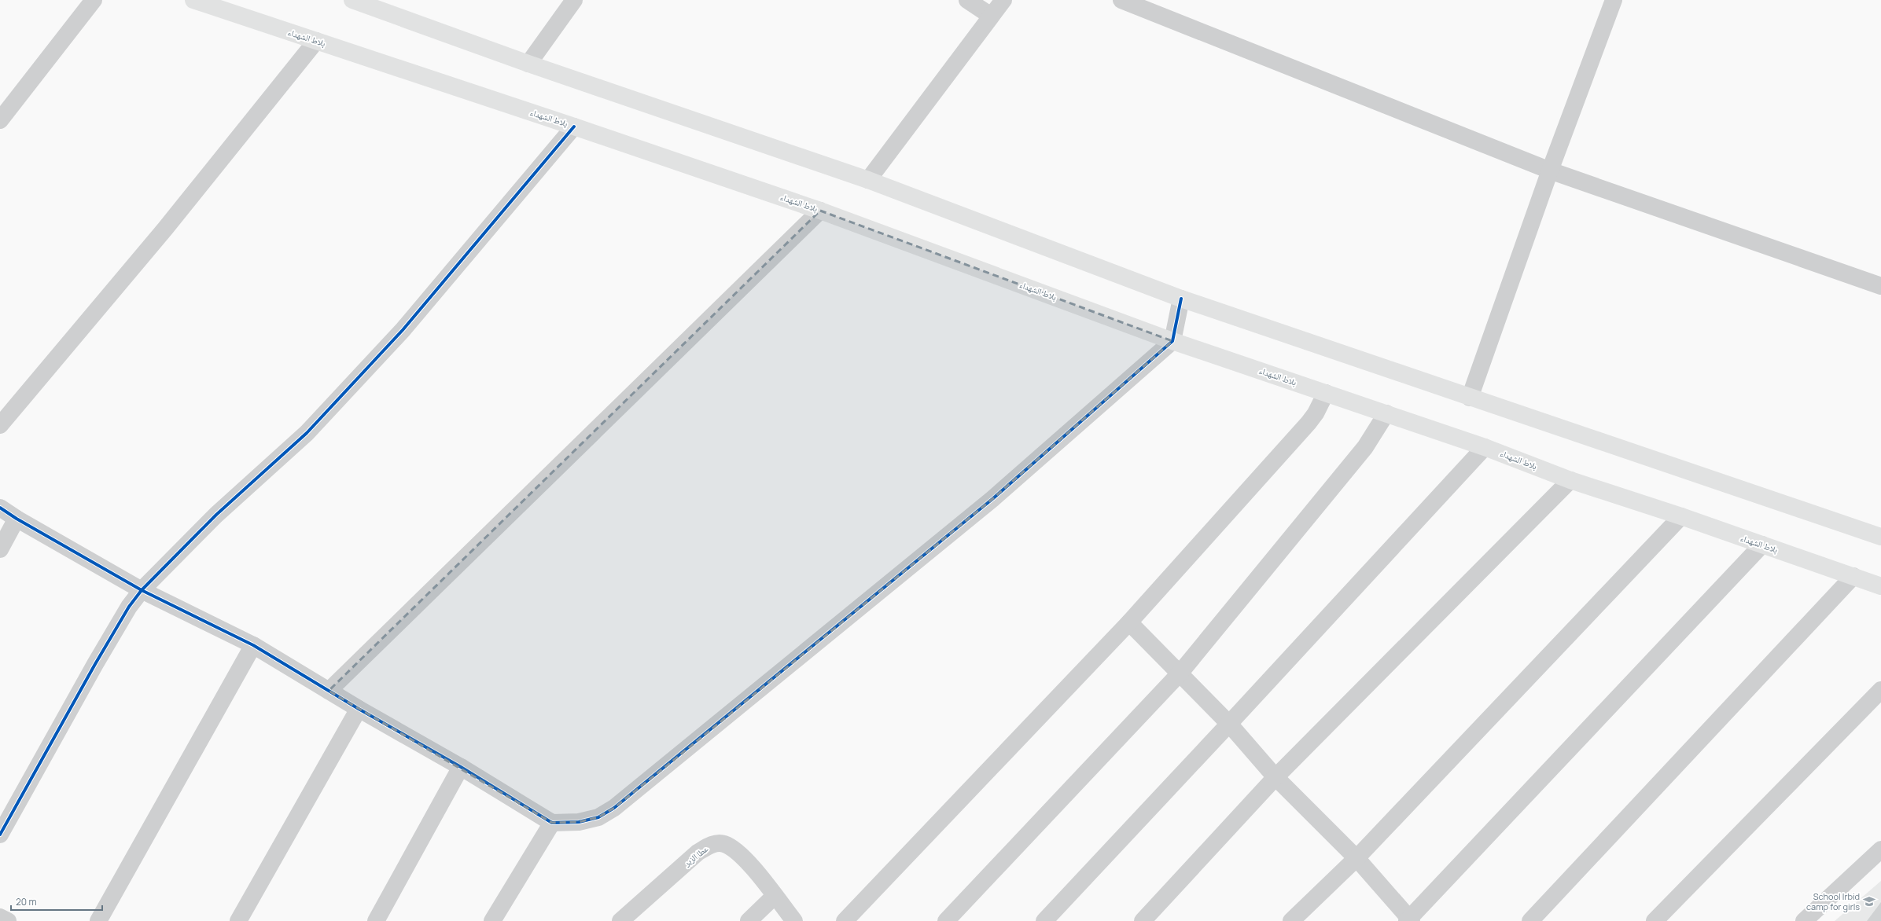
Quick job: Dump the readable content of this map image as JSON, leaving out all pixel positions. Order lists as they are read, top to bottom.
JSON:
{
  "streets": {
    "main road": ["بلاط الشهداء"],
    "street": ["عطا الزير"]
  },
  "places": {
    "school or university": ["School Irbid camp for girls"]
  },
  "scale_bar": "20 m"
}
